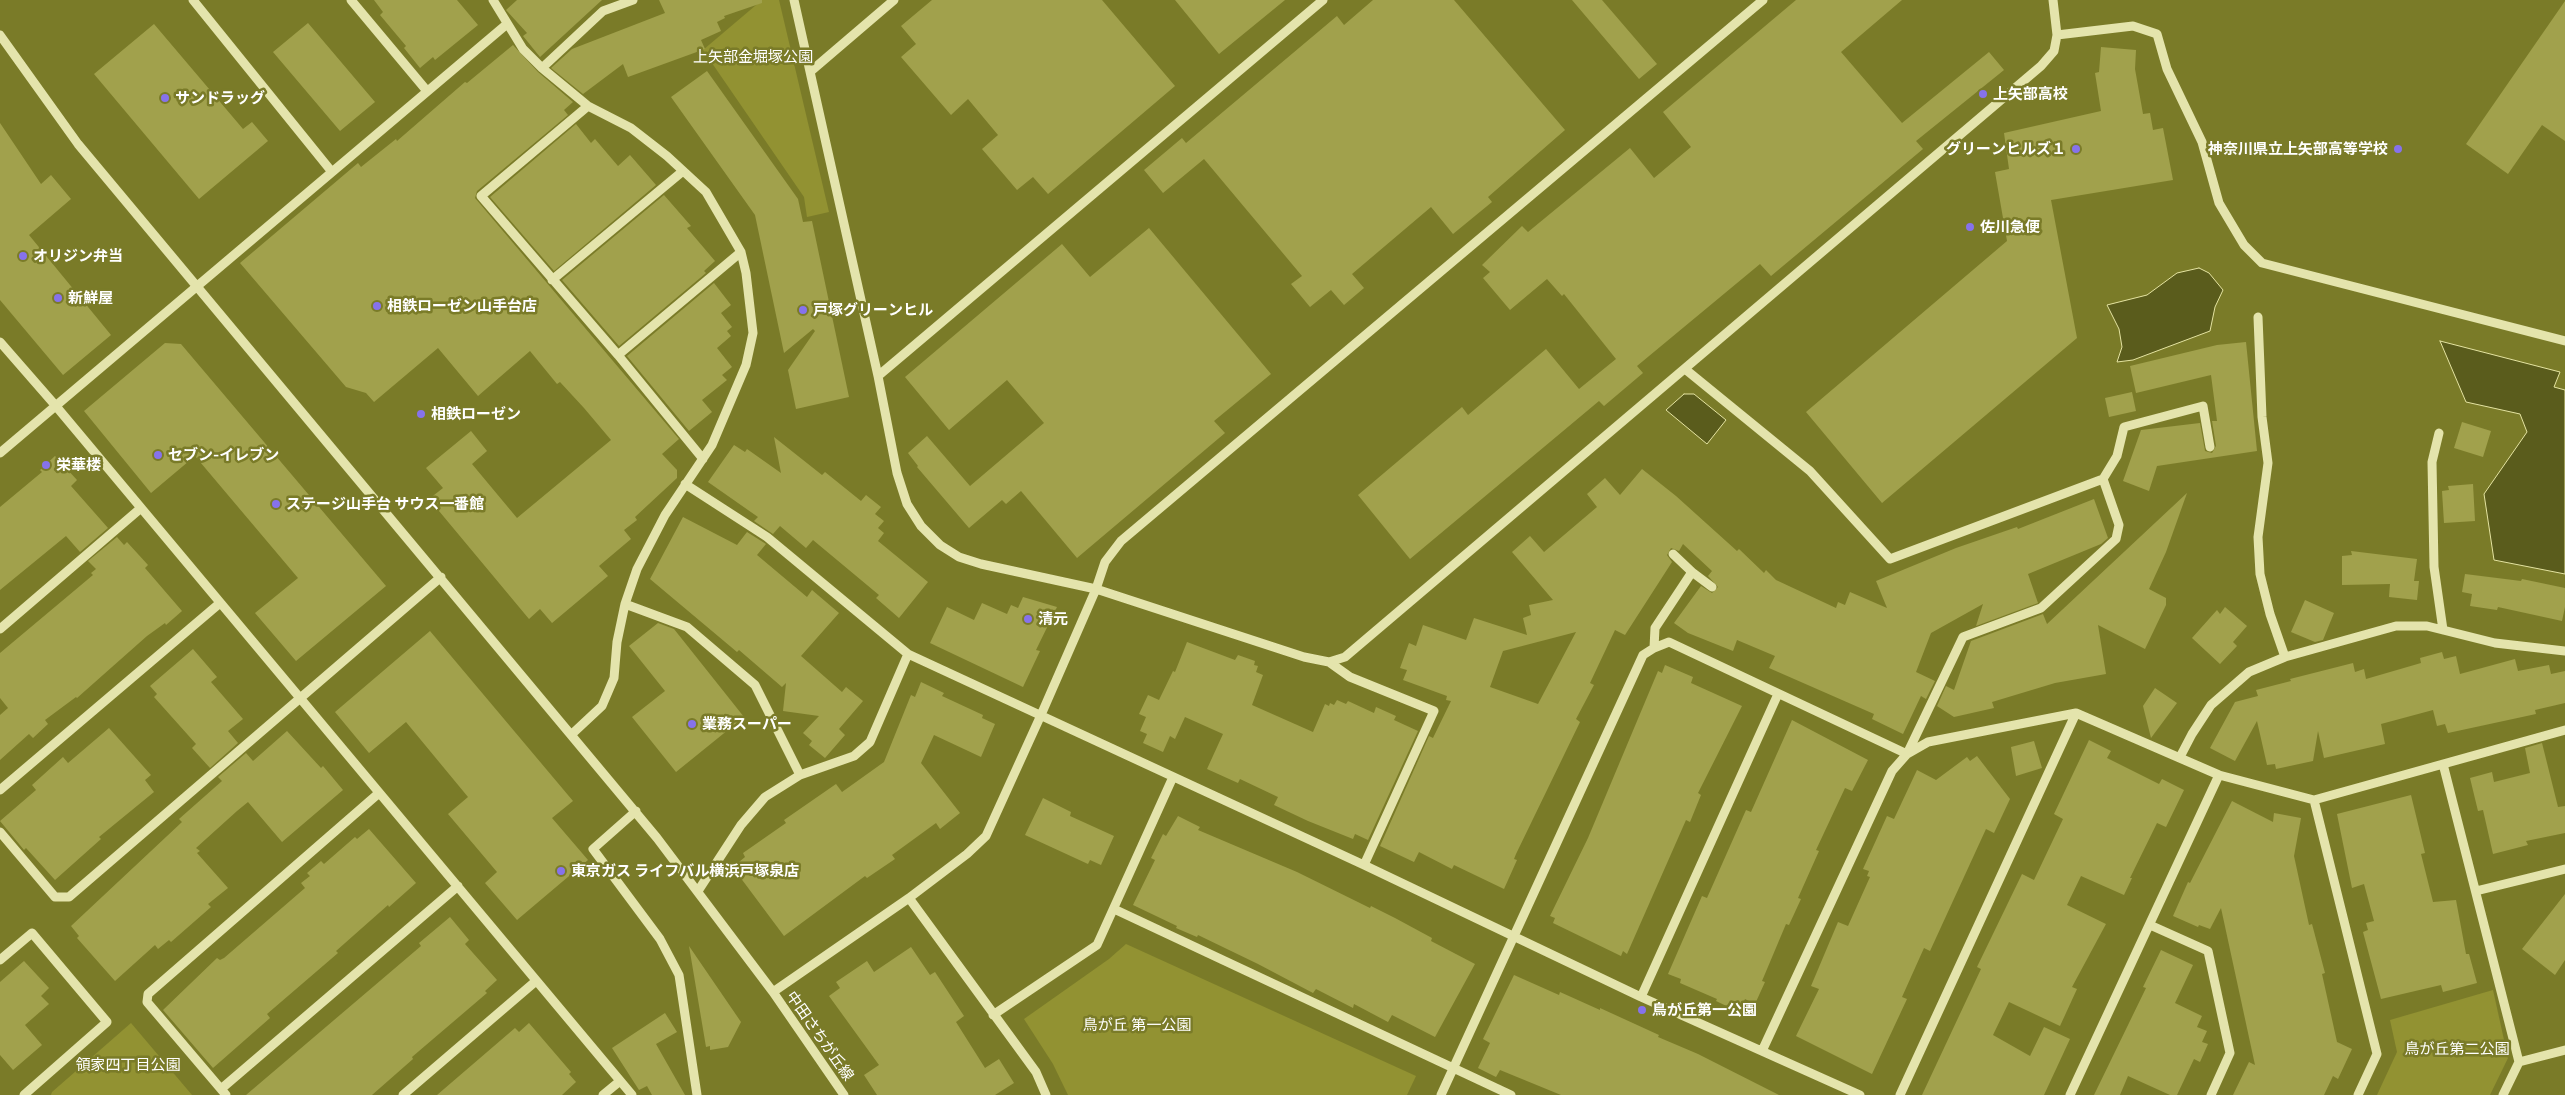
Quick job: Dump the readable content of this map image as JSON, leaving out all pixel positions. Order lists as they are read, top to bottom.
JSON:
{
  "streets": {
    "street": ["中田さちが丘線"]
  },
  "parks": [
    "上矢部金堀塚公園",
    "鳥が丘 第一公園",
    "鳥が丘第二公園",
    "領家四丁目公園"
  ],
  "places": [
    "上矢部高校",
    "サンドラッグ",
    "グリーンヒルズ１",
    "神奈川県立上矢部高等学校",
    "佐川急便",
    "オリジン弁当",
    "新鮮屋",
    "相鉄ローゼン山手台店",
    "戸塚グリーンヒル",
    "相鉄ローゼン",
    "セブン-イレブン",
    "栄華楼",
    "ステージ山手台 サウス一番館",
    "清元",
    "業務スーパー",
    "東京ガス ライフバル横浜戸塚泉店",
    "鳥が丘第一公園"
  ]
}
